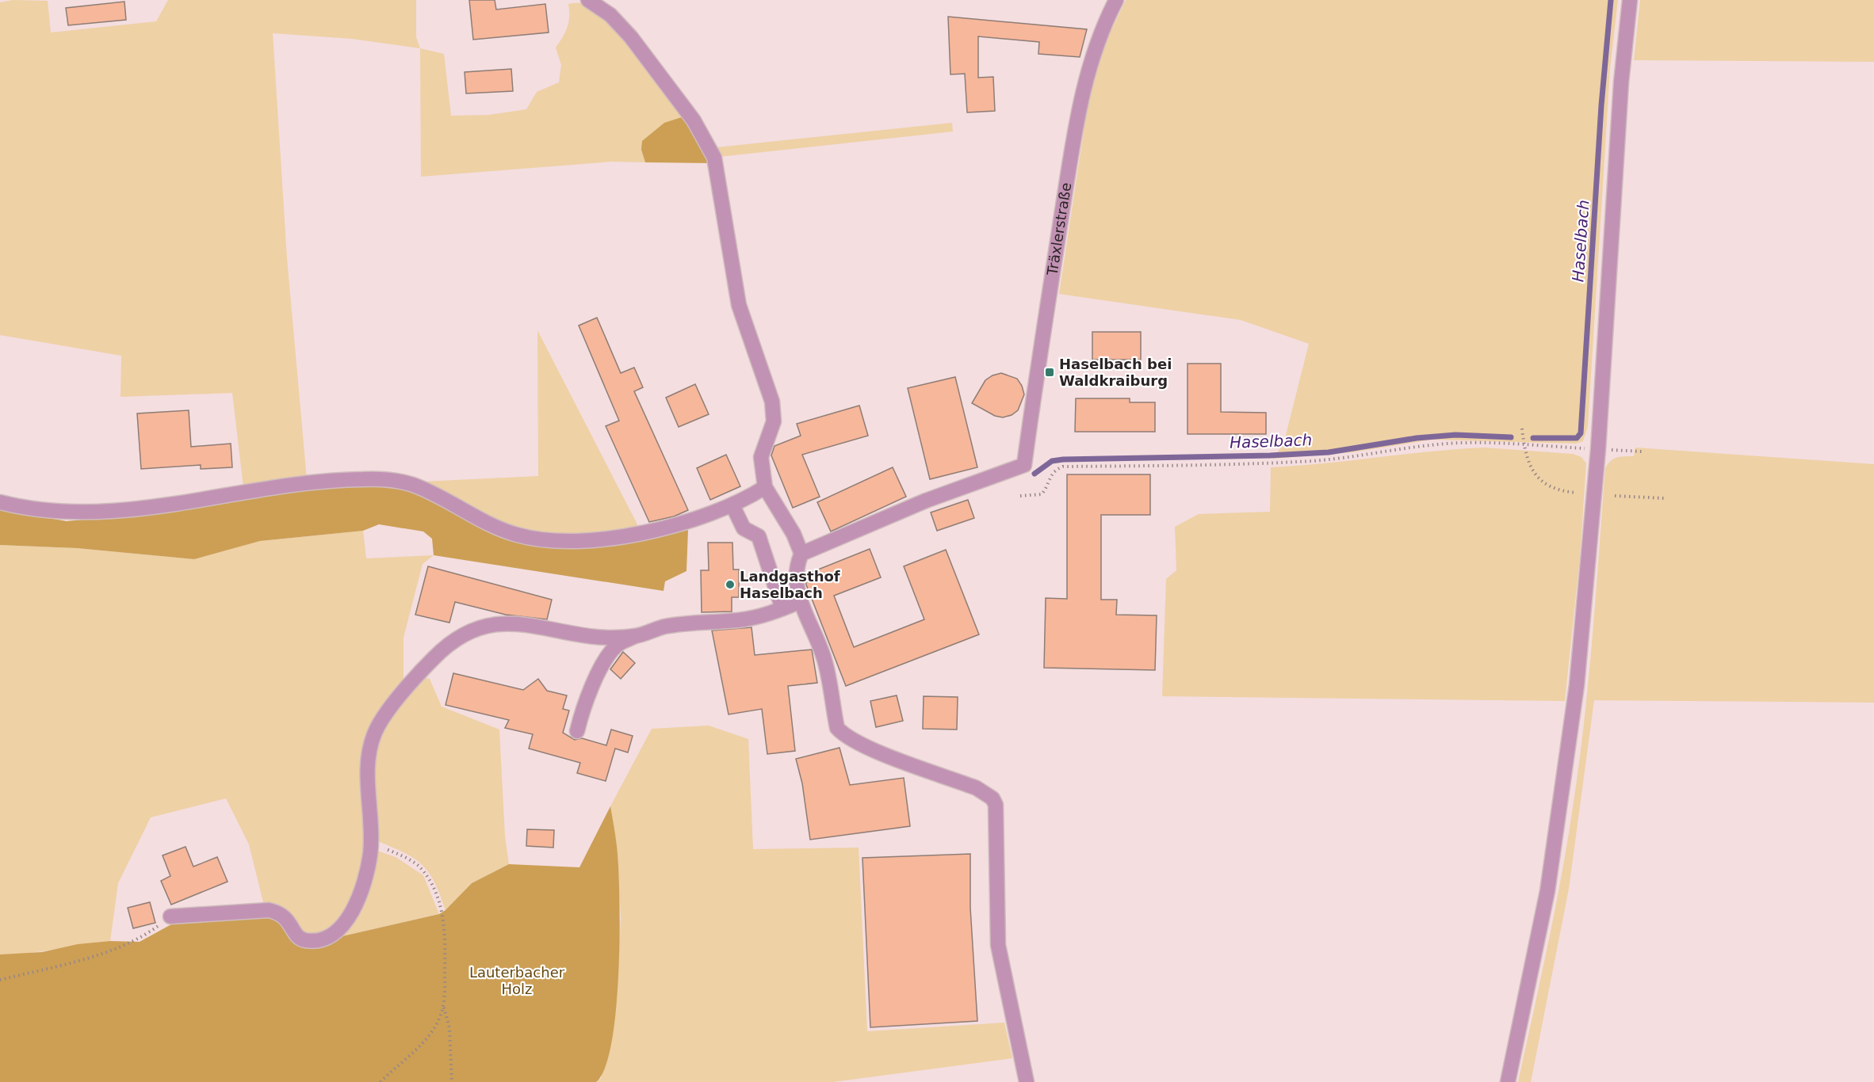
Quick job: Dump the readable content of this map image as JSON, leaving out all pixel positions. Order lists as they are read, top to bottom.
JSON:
{
  "streets": {
    "street": ["Träxlerstraße"]
  },
  "water": ["Haselbach"],
  "parks": ["Lauterbacher Holz"],
  "places": {
    "transit": ["Haselbach bei Waldkraiburg"],
    "other": ["Landgasthof Haselbach"]
  }
}
